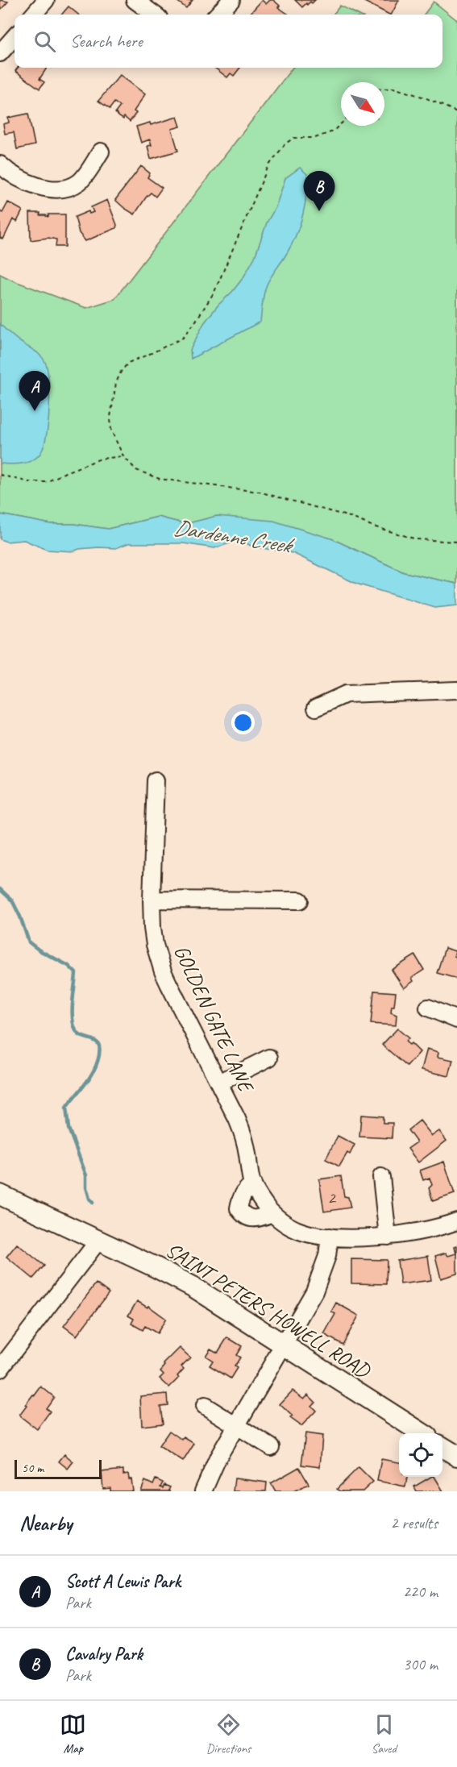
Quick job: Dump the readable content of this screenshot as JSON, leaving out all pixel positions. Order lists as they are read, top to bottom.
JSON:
{
  "streets": {
    "main road": ["SAINT PETERS HOWELL ROAD"],
    "street": ["GOLDEN GATE LANE"]
  },
  "water": ["Dardenne Creek"],
  "house_numbers": ["2"],
  "scale_bar": "50 m",
  "north": "bottom right",
  "page": {
    "search": "Search here",
    "pins": ["B", "A"],
    "scale": "50 m",
    "heading": ["Nearby", "2 results"],
    "list": [
      {
        "mark": "A",
        "name": "Scott A Lewis Park",
        "note": "Park",
        "value": "220 m"
      },
      {
        "mark": "B",
        "name": "Cavalry Park",
        "note": "Park",
        "value": "300 m"
      }
    ],
    "nav": ["Map", "Directions", "Saved"]
  }
}
